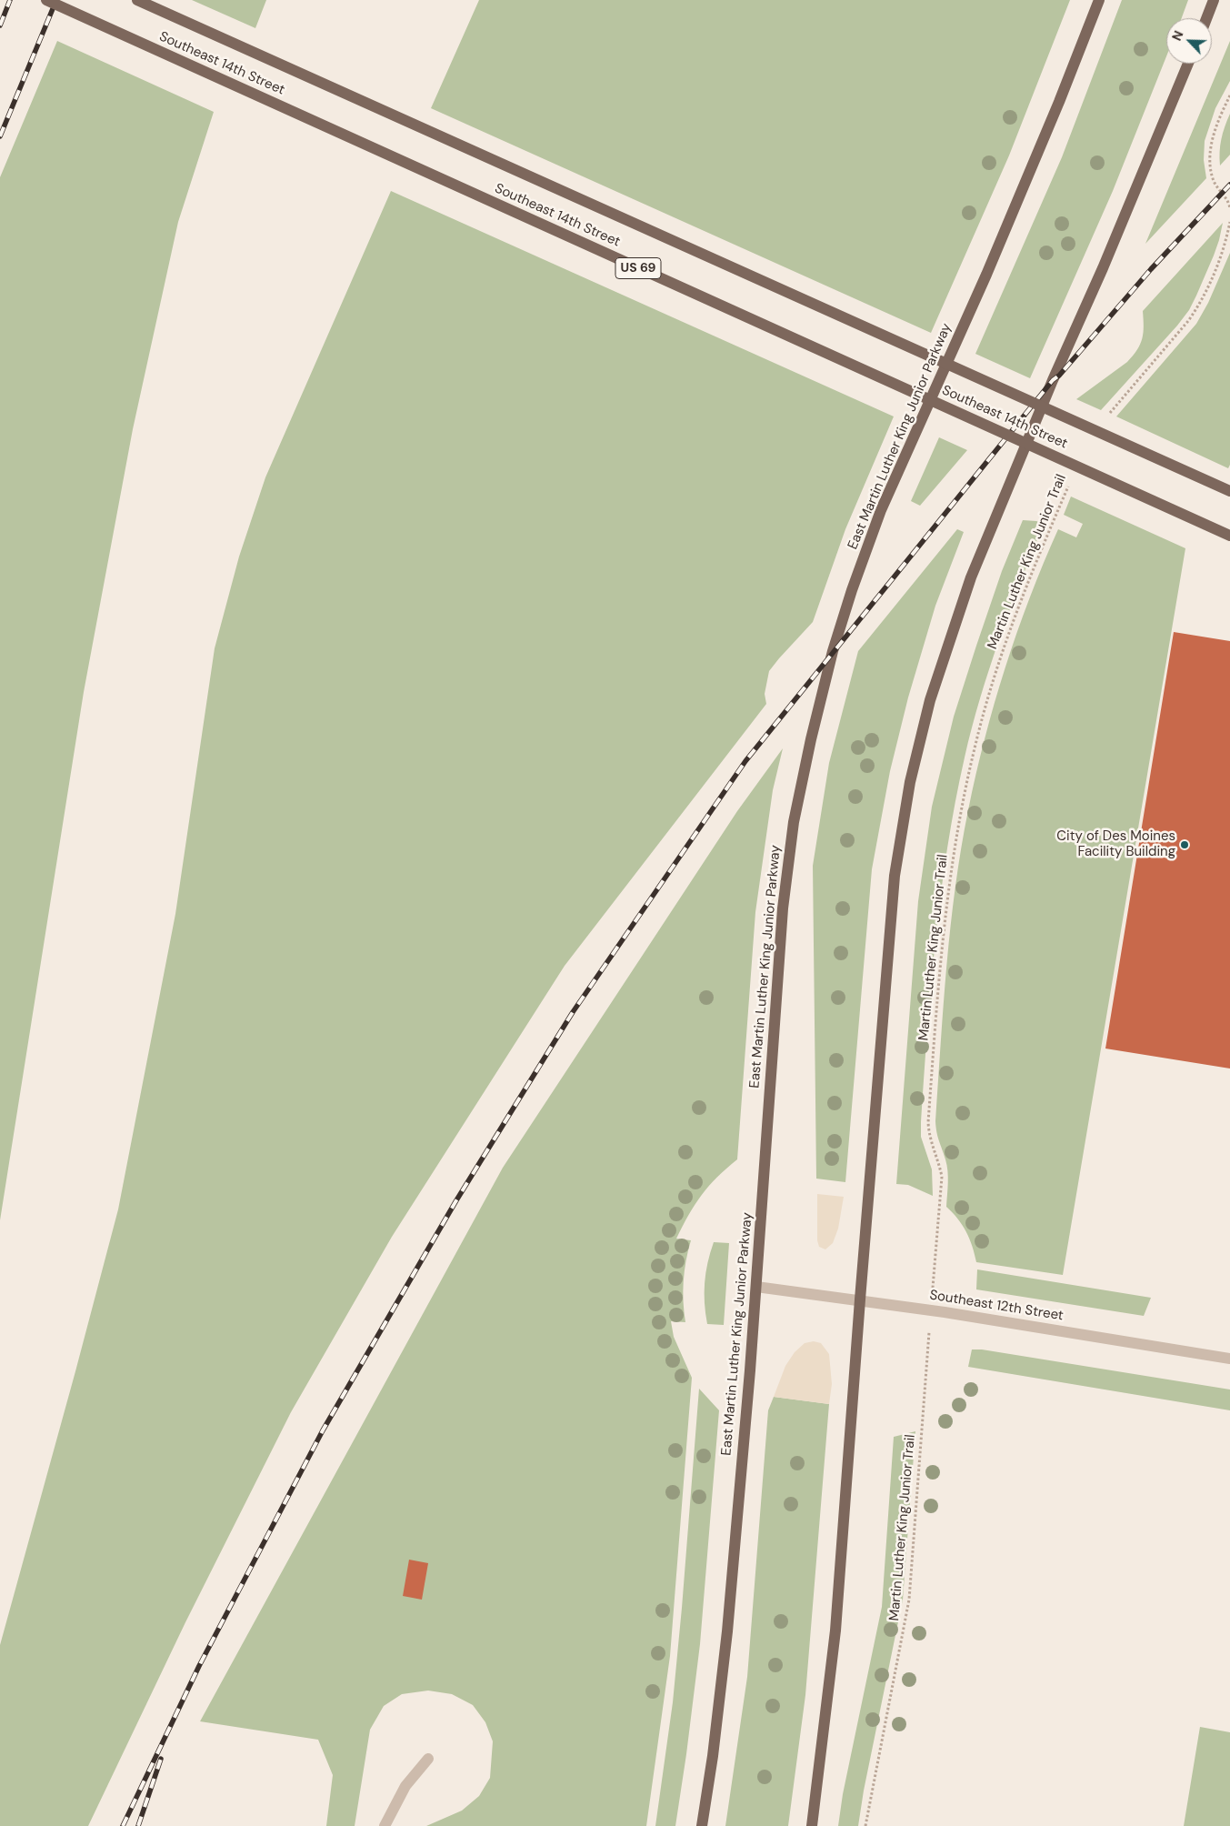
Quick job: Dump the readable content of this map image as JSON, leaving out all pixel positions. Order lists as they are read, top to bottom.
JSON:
{
  "streets": {
    "main road": ["Southeast 14th Street", "US 69", "East Martin Luther King Junior Parkway"],
    "street": ["Southeast 12th Street"],
    "path": ["Martin Luther King Junior Trail"]
  },
  "crossings": [
    ["East Martin Luther King Junior Parkway", "Southeast 12th Street"]
  ],
  "places": ["City of Des Moines Facility Building"],
  "north": "top left"
}
